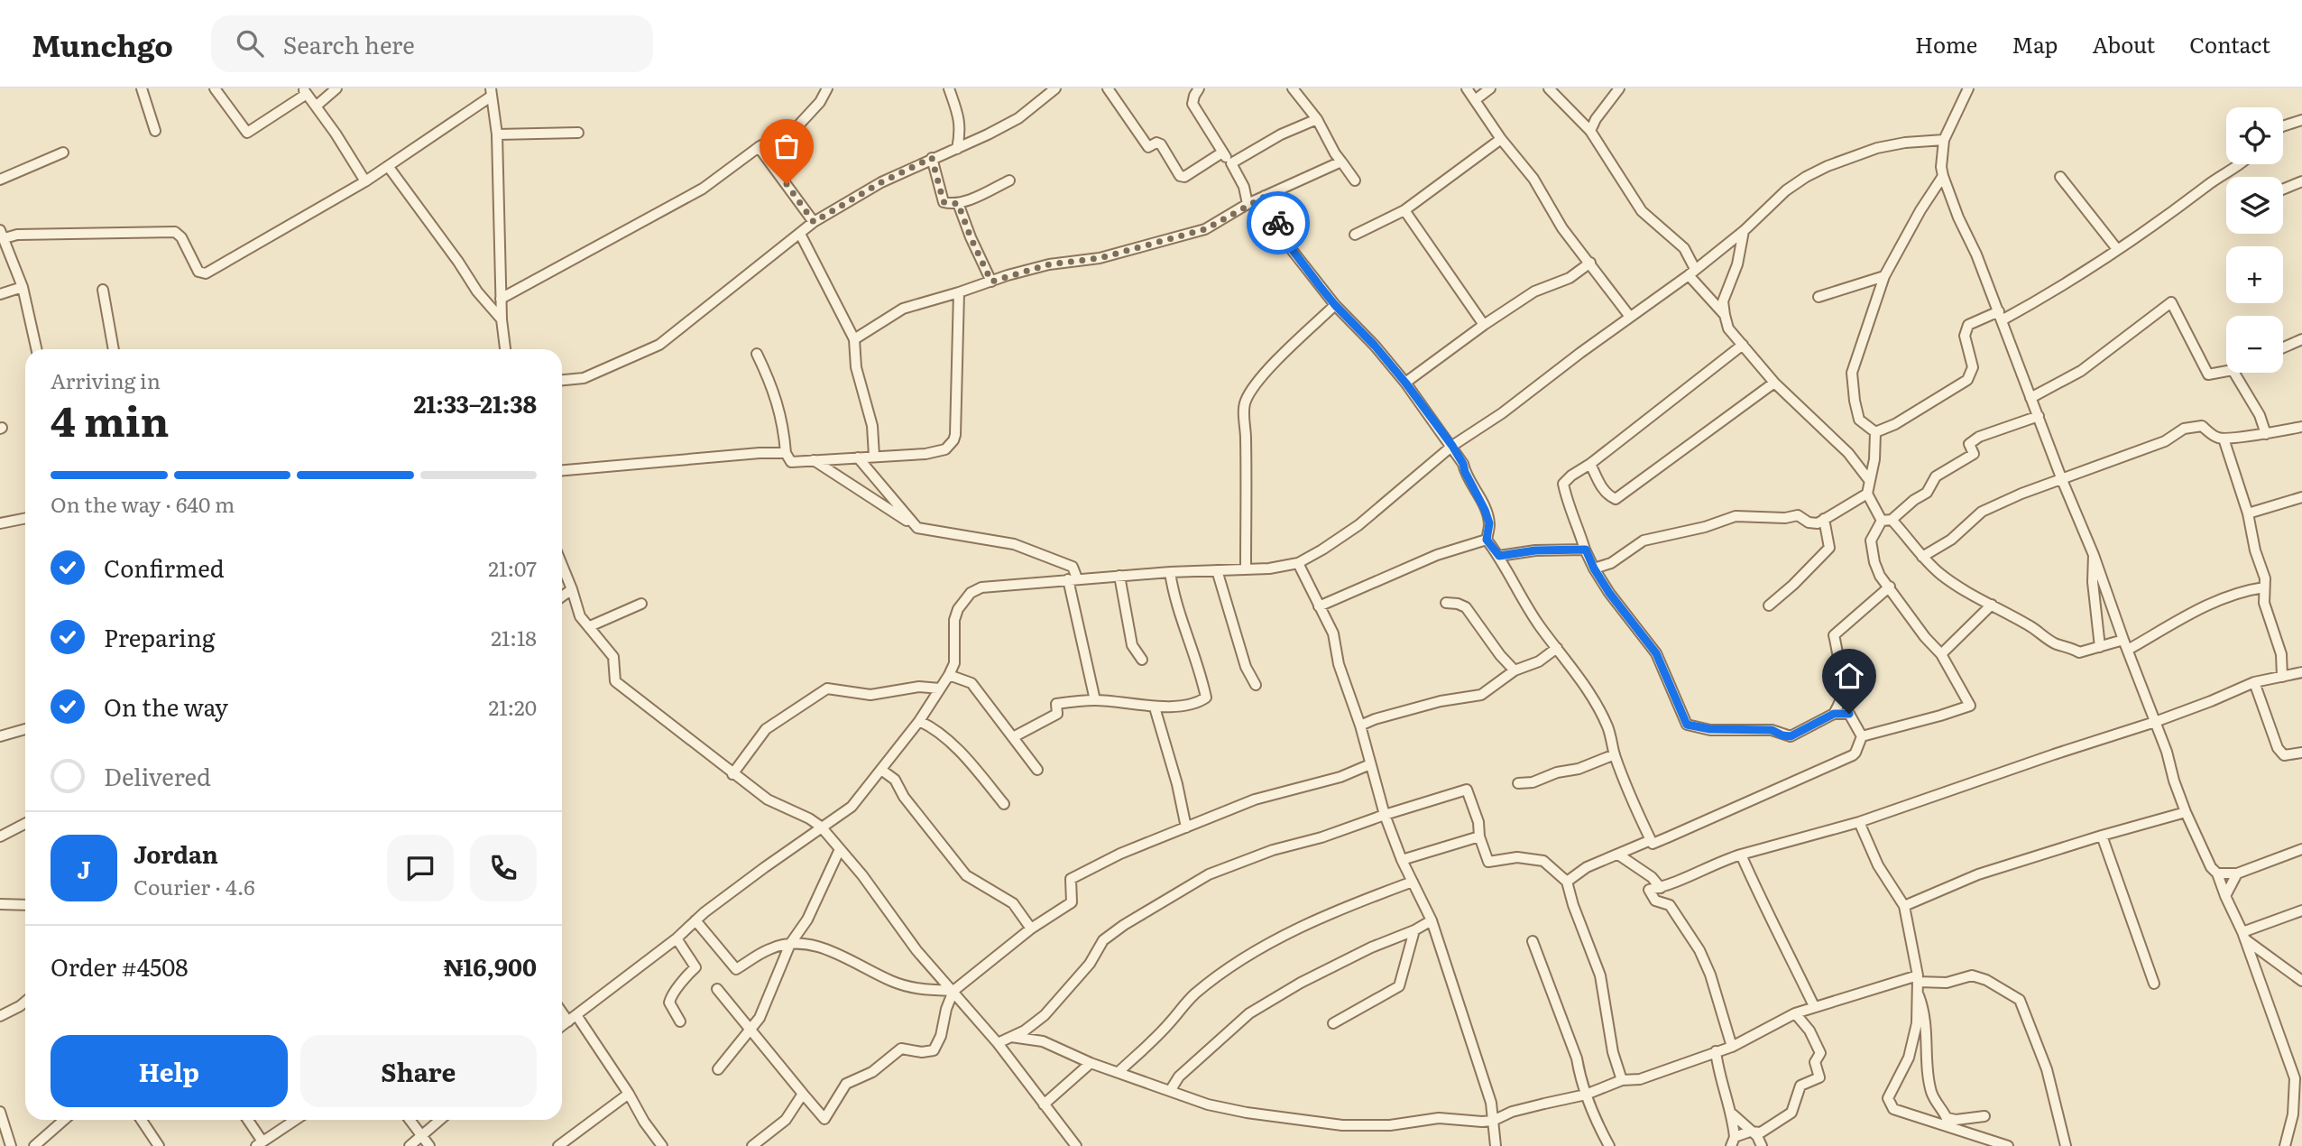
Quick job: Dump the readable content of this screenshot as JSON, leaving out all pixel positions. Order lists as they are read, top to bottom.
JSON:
{
  "page": {
    "header": "Munchgo",
    "search": "Search here",
    "nav": [
      "Home",
      "Map",
      "About",
      "Contact"
    ],
    "map_buttons": ["+", "−"],
    "heading": ["4 min", "Arriving in", "21:33–21:38"],
    "panel": [
      "Jordan",
      "Courier · 4.6",
      "Order #4508",
      "₦16,900"
    ],
    "bar": "On the way · 640 m",
    "list": [
      ["Confirmed", "21:07"],
      ["Preparing", "21:18"],
      ["On the way", "21:20"],
      "Delivered"
    ],
    "round": "J",
    "buttons": ["Help", "Share"]
  }
}
